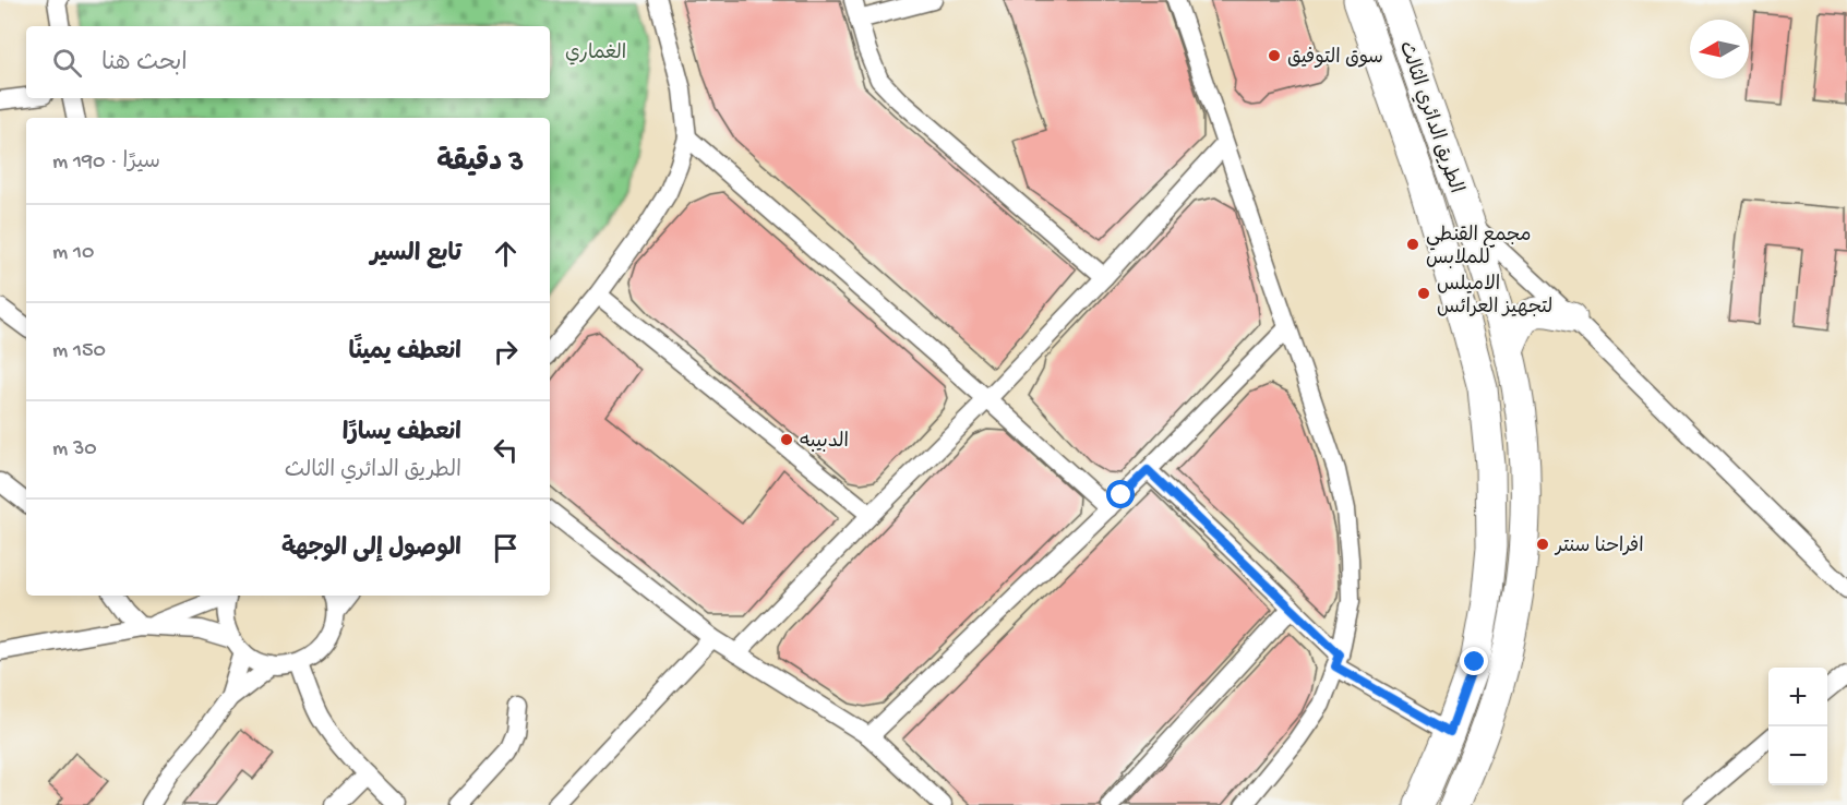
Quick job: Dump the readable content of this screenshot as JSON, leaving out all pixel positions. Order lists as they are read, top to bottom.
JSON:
{
  "streets": {
    "main road": ["الطريق الدائري الثالث"]
  },
  "parks": ["الغماري"],
  "places": [
    "سوق التوفيق",
    "مجمع القنطي للملابس",
    "الاميلس لتجهيز العرائس",
    "الدبيبه",
    "افراحنا سنتر"
  ],
  "north": "left",
  "page": {
    "search": "ابحث هنا",
    "heading": ["3 دقيقة", "سيرًا · 190 m"],
    "list": [
      ["تابع السير", "10 m"],
      ["انعطف يمينًا", "150 m"],
      ["انعطف يسارًا", "الطريق الدائري الثالث", "30 m"],
      "الوصول إلى الوجهة"
    ],
    "map_buttons": ["+", "−"]
  }
}
